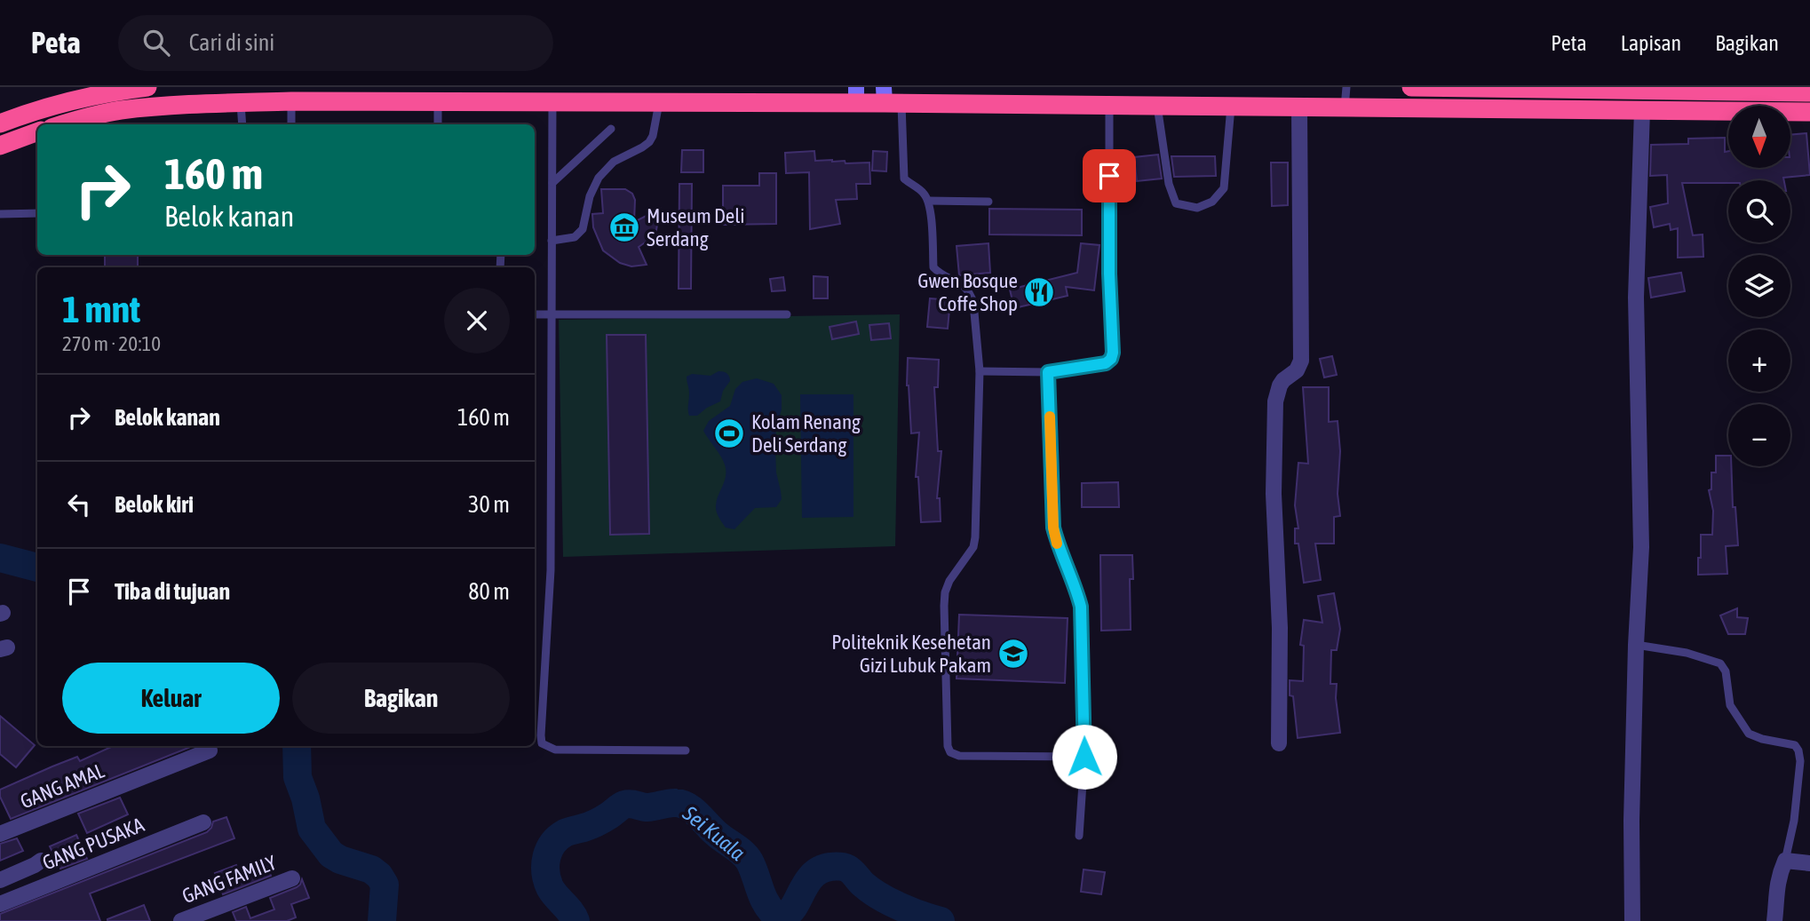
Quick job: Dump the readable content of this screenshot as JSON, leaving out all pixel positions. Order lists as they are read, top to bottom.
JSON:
{
  "streets": {
    "street": ["GANG AMAL", "GANG PUSAKA", "GANG FAMILY"]
  },
  "water": ["Sei Kuala"],
  "places": {
    "museum": ["Museum Deli Serdang"],
    "restaurant": ["Gwen Bosque Coffe Shop"],
    "sports": ["Kolam Renang Deli Serdang"],
    "school or university": ["Politeknik Kesehetan Gizi Lubuk Pakam"]
  },
  "north": "bottom",
  "page": {
    "header": "Peta",
    "search": "Cari di sini",
    "nav": ["Peta", "Lapisan", "Bagikan"],
    "map_buttons": ["+", "−"],
    "turn": ["160 m", "Belok kanan"],
    "heading": ["1 mnt", "270 m · 20:10"],
    "list": [
      {
        "name": "Belok kanan",
        "value": "160 m"
      },
      {
        "name": "Belok kiri",
        "value": "30 m"
      },
      {
        "name": "Tiba di tujuan",
        "value": "80 m"
      }
    ],
    "buttons": ["Keluar", "Bagikan"]
  }
}
